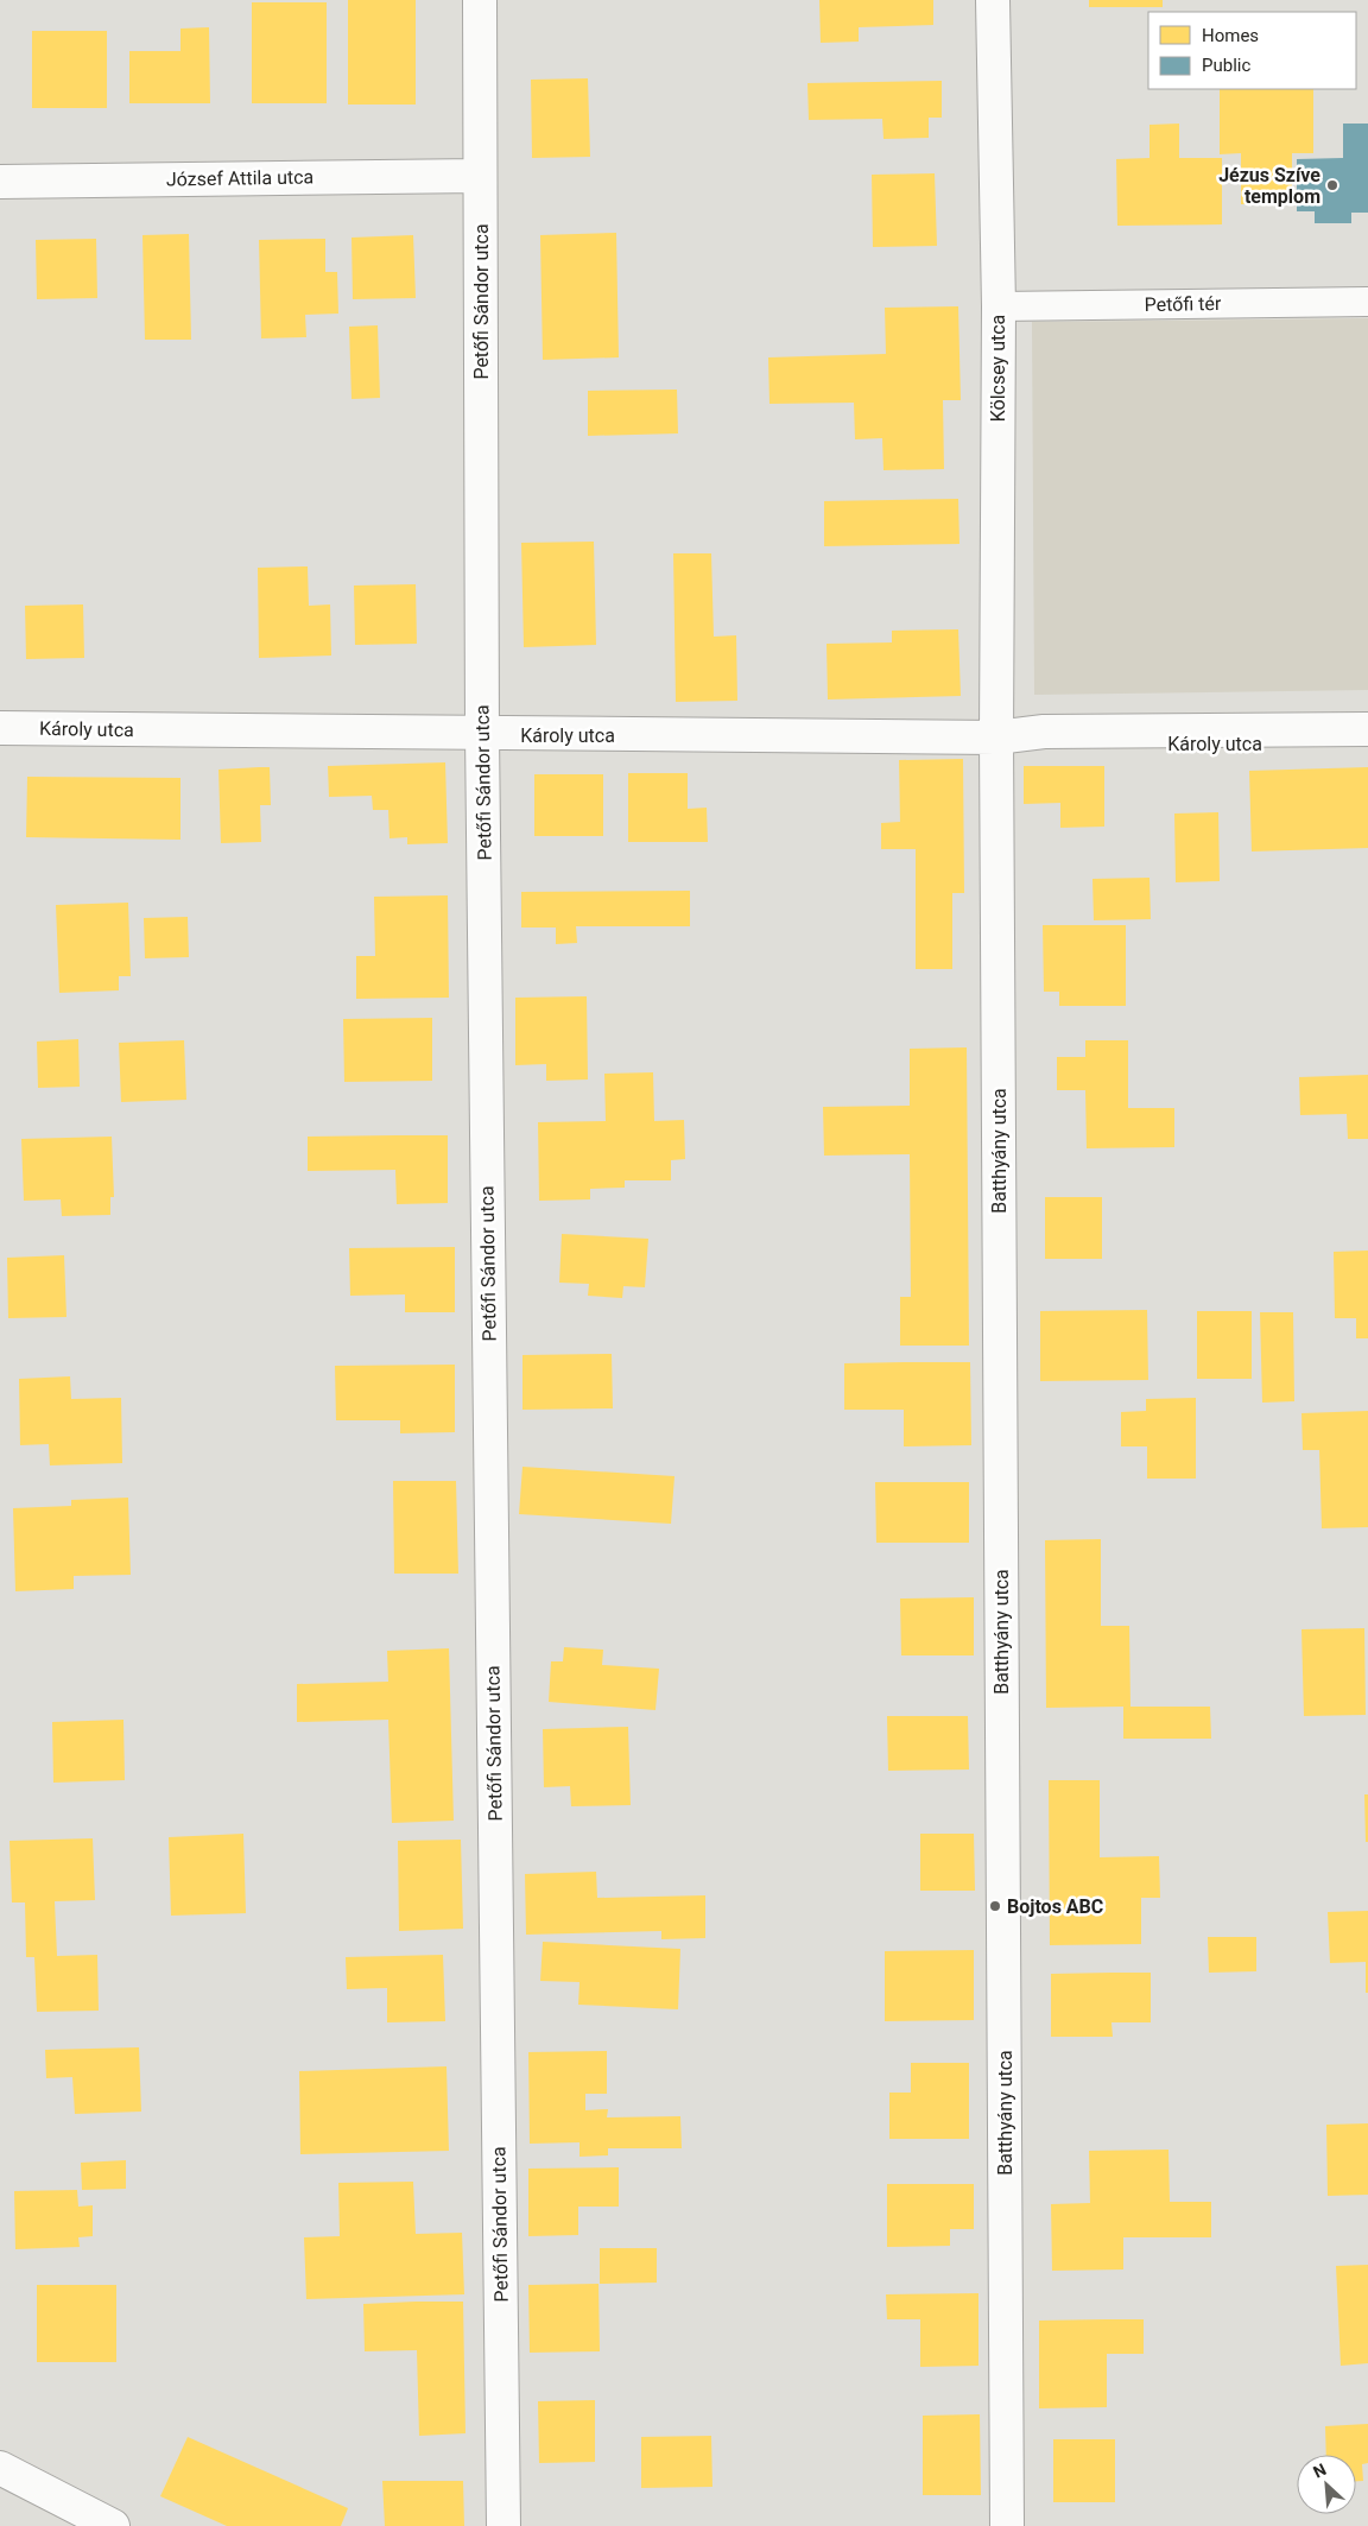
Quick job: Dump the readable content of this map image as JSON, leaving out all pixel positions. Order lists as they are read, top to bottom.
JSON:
{
  "streets": {
    "street": [
      "József Attila utca",
      "Petőfi Sándor utca",
      "Petőfi tér",
      "Kölcsey utca",
      "Károly utca",
      "Batthyány utca"
    ]
  },
  "crossings": [
    ["József Attila utca", "Petőfi Sándor utca"],
    ["Petőfi Sándor utca", "Károly utca"],
    ["Petőfi tér", "Kölcsey utca"],
    ["Kölcsey utca", "Károly utca"],
    ["Kölcsey utca", "Batthyány utca"],
    ["Károly utca", "Batthyány utca"]
  ],
  "places": ["Jézus Szíve templom", "Bojtos ABC"],
  "legend": ["Homes", "Public"],
  "north": "top left"
}
